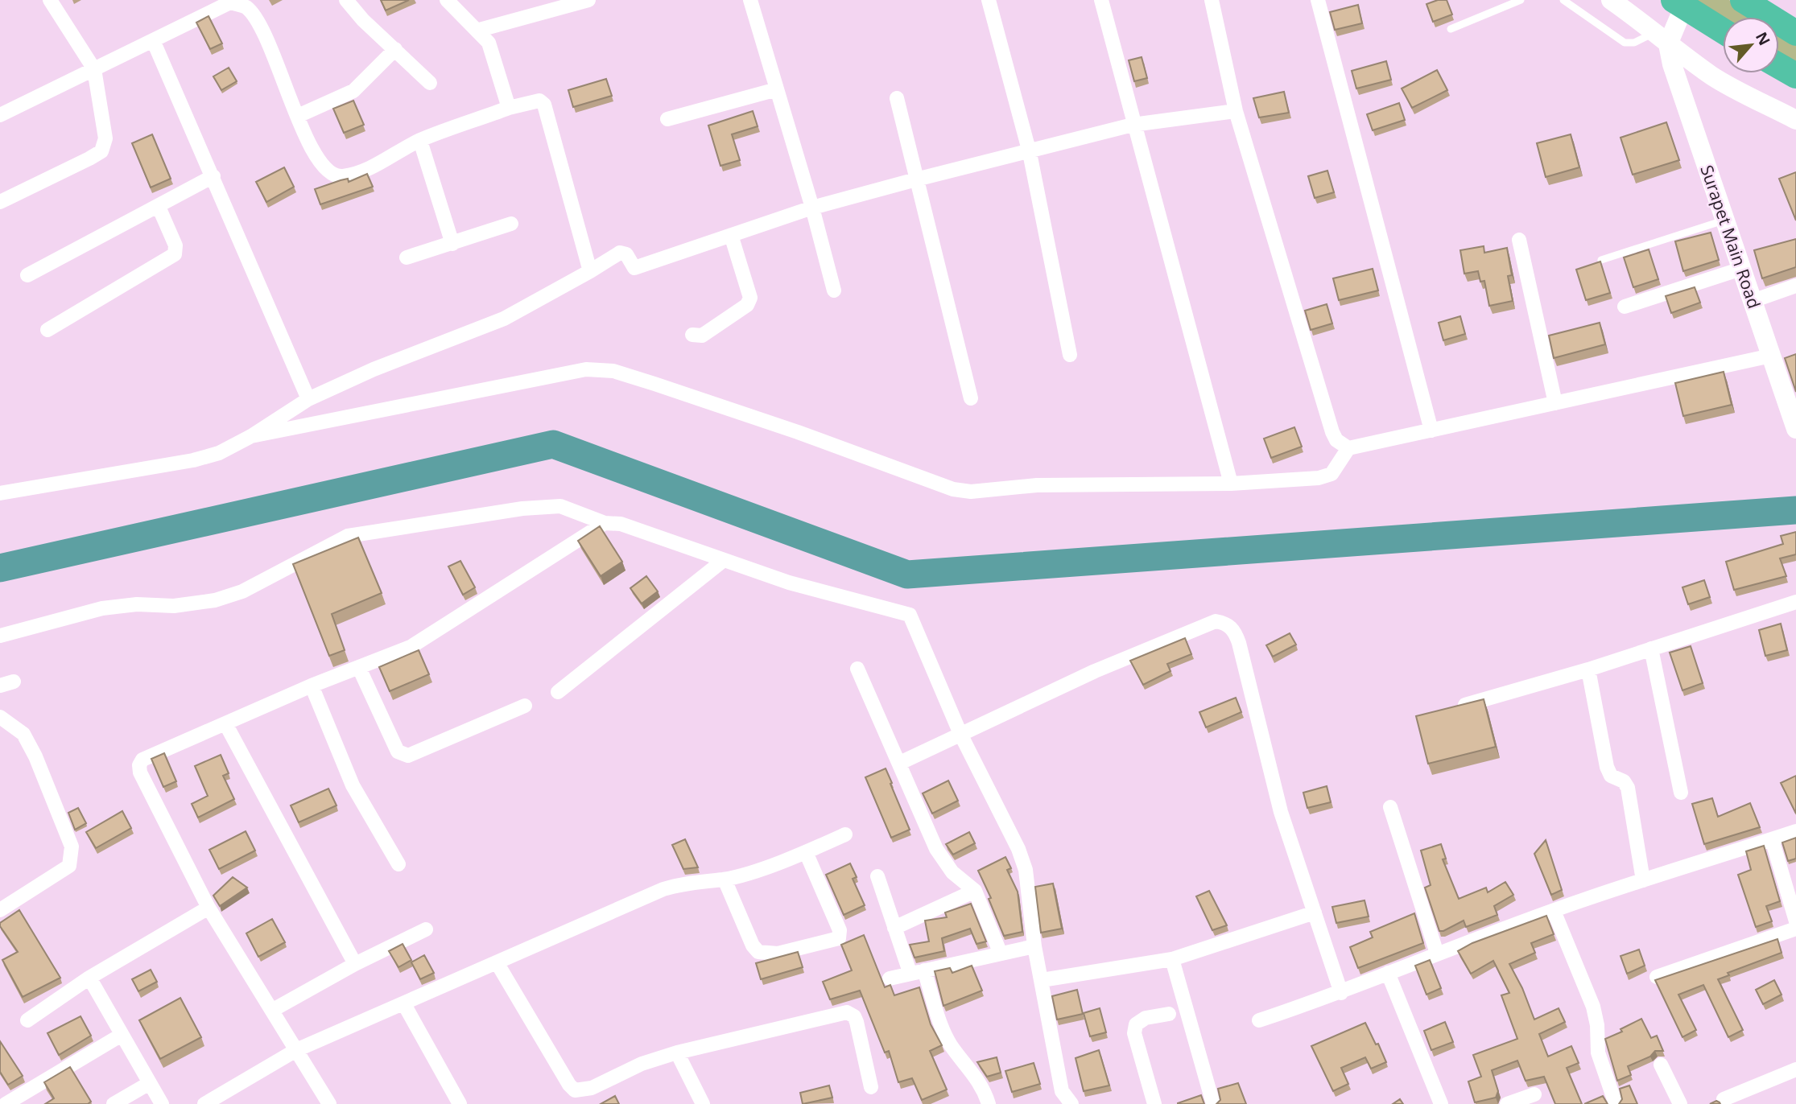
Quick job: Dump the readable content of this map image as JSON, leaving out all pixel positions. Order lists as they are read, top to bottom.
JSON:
{
  "streets": {
    "main road": ["Surapet Main Road"]
  },
  "north": "top right"
}
